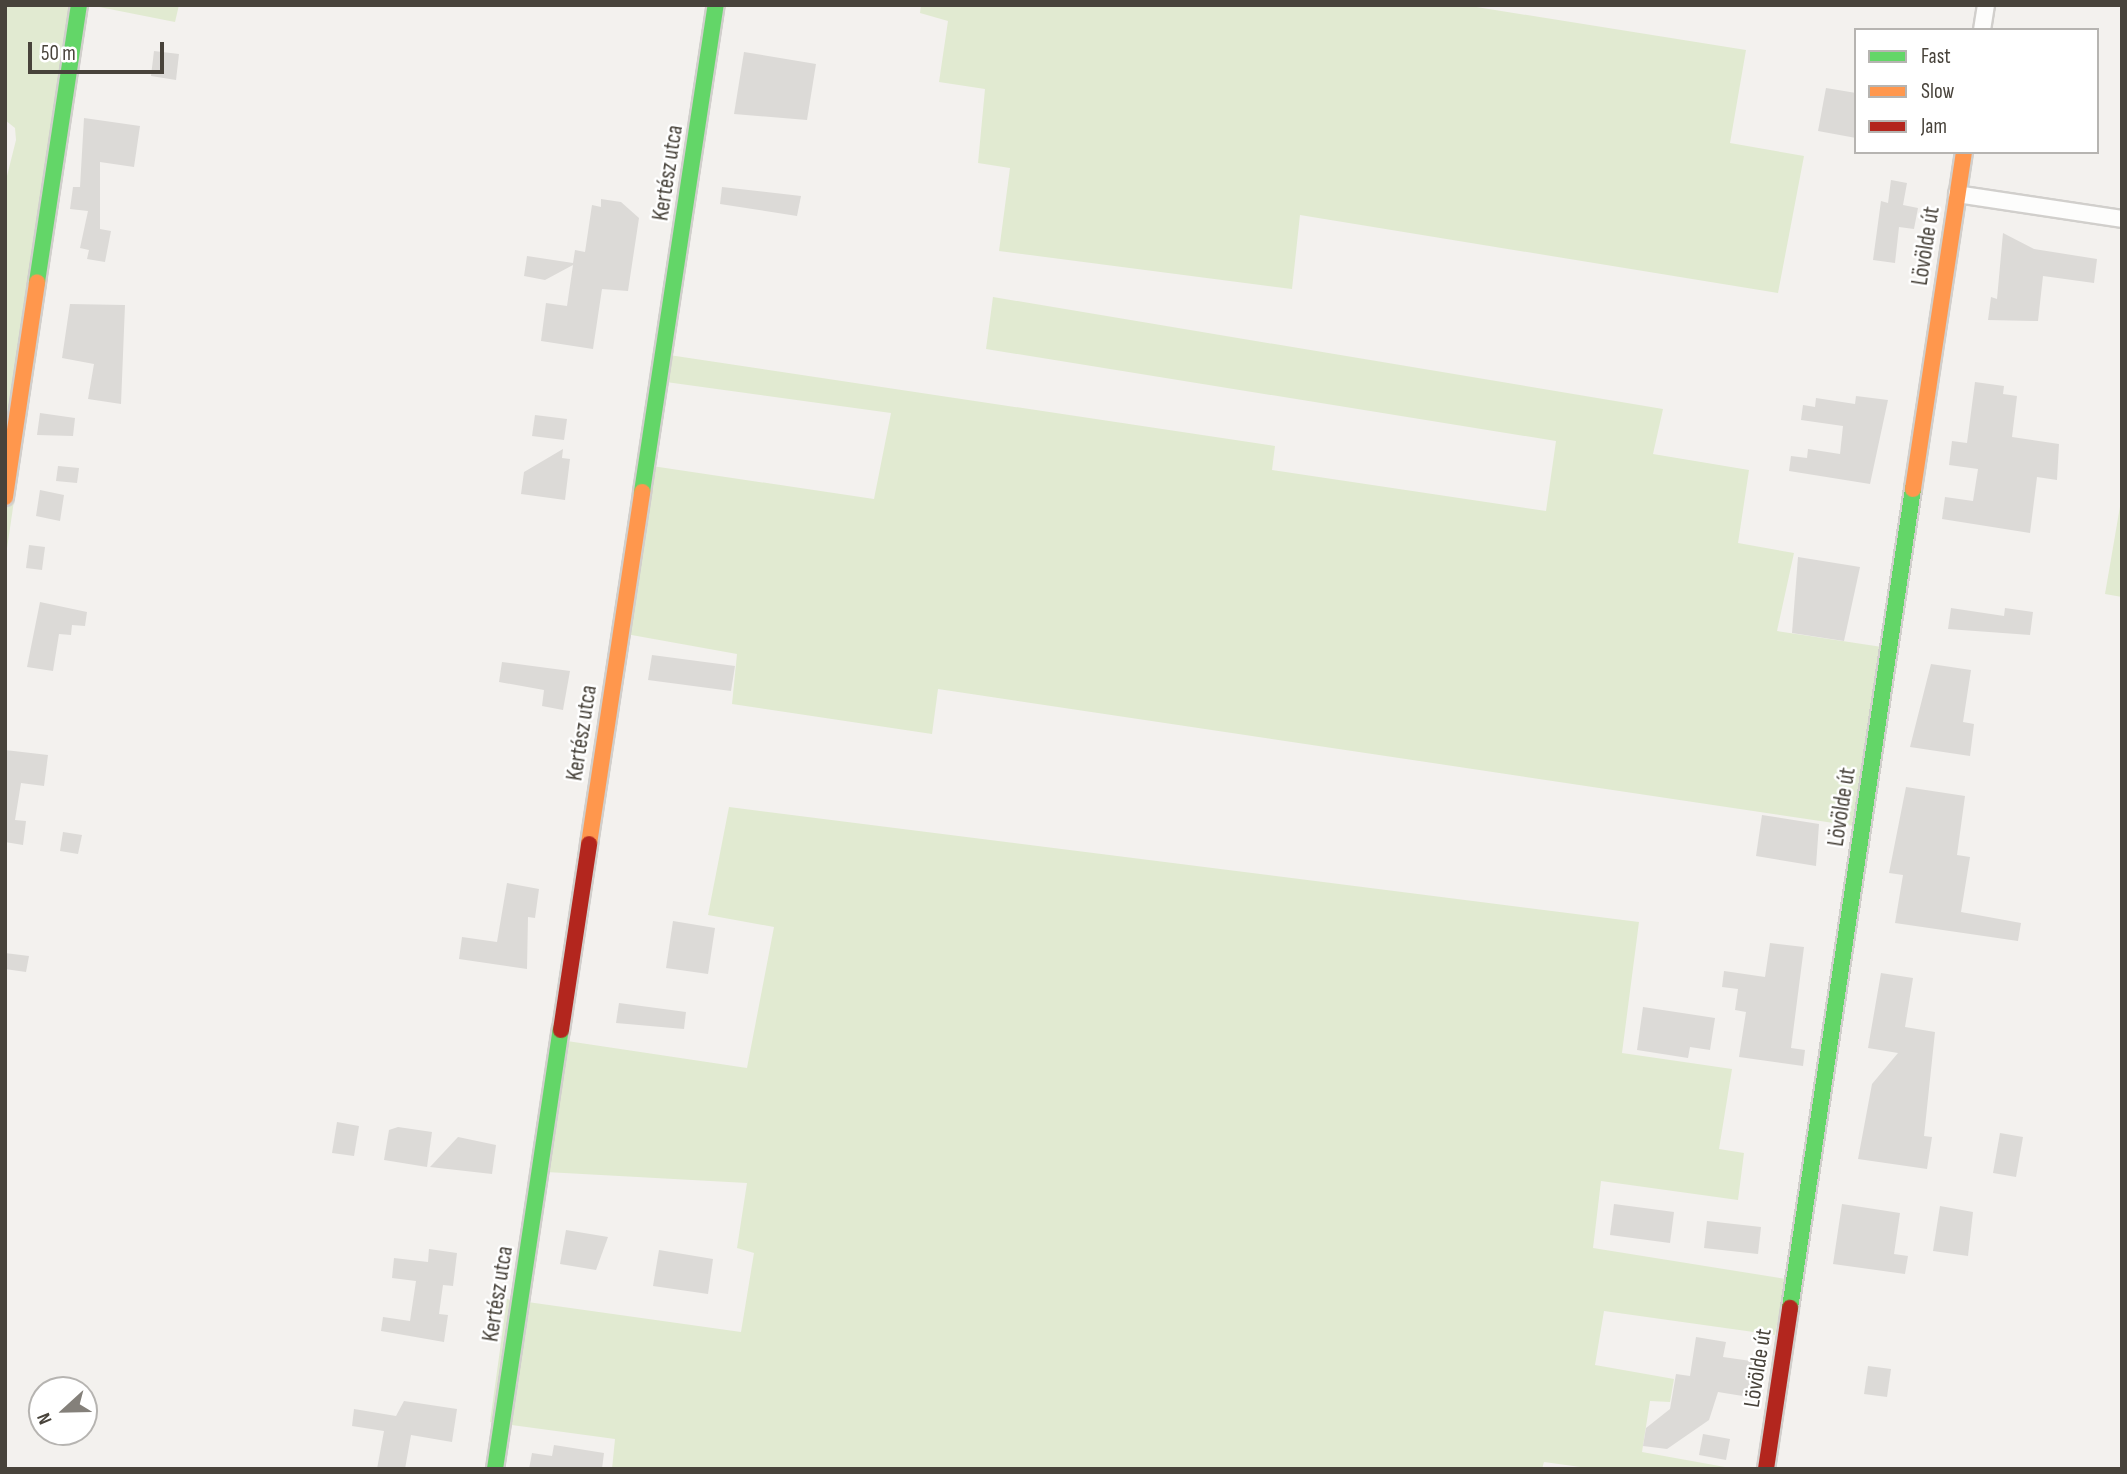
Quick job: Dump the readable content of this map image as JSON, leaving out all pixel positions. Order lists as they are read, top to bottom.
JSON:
{
  "streets": {
    "street": ["Kertész utca", "Lövölde út"]
  },
  "legend": ["Fast", "Slow", "Jam"],
  "scale_bar": "50 m",
  "north": "left"
}
